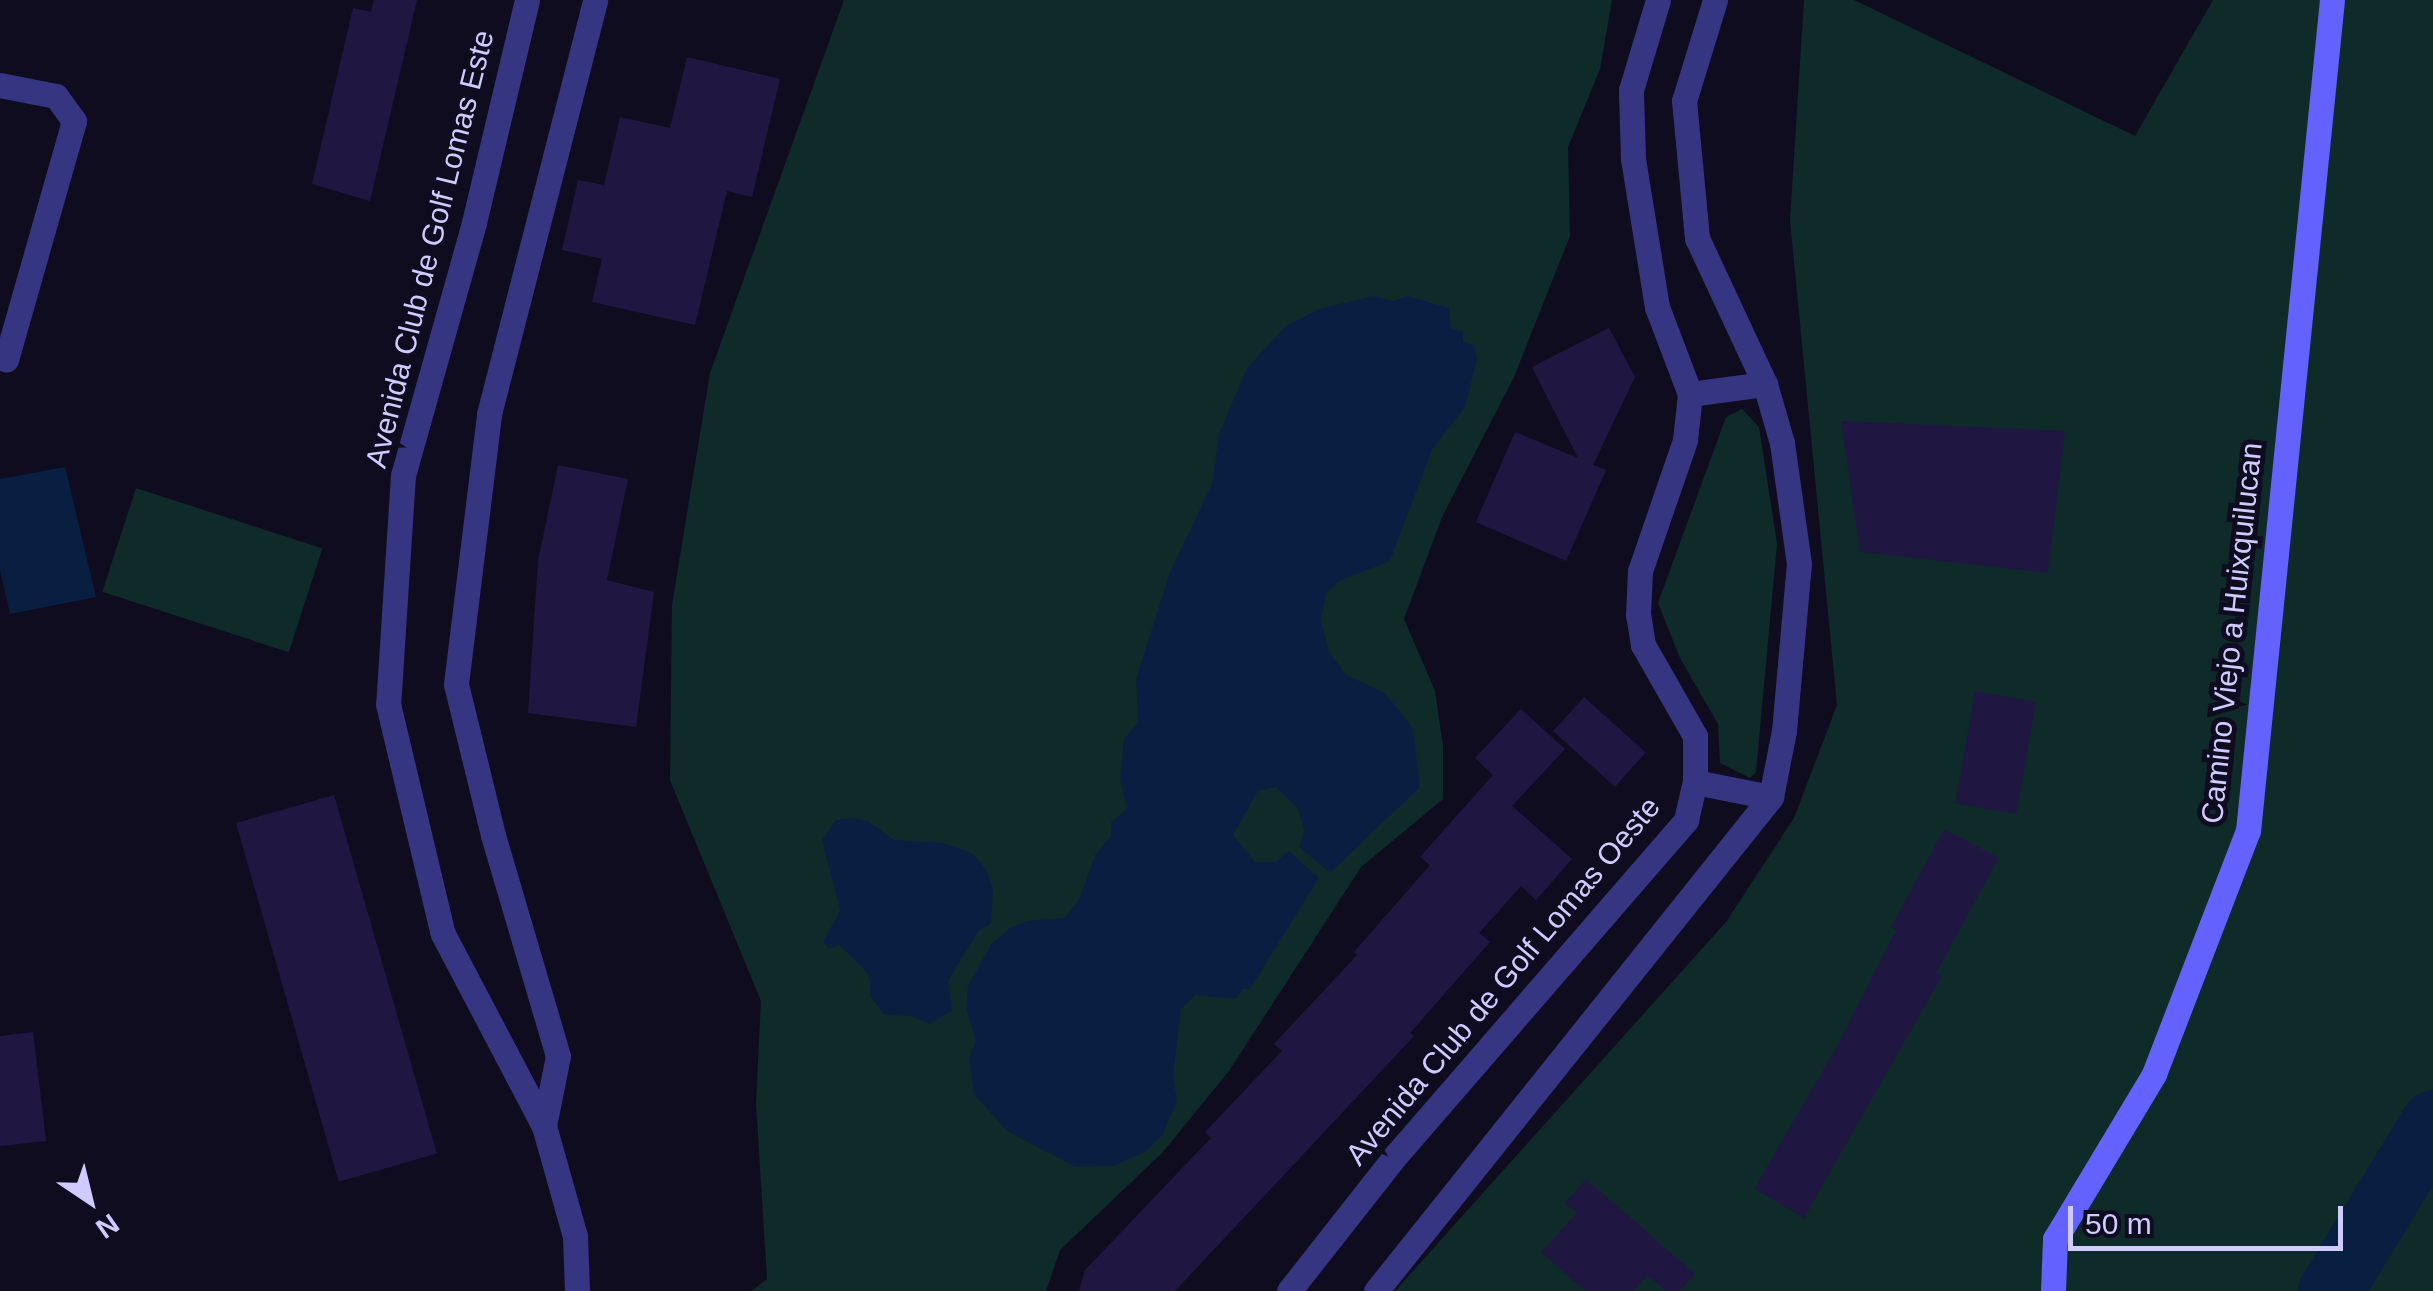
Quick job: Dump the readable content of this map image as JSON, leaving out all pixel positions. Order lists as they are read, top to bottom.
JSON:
{
  "streets": {
    "main road": ["Camino Viejo a Huixquilucan"],
    "street": ["Avenida Club de Golf Lomas Este", "Avenida Club de Golf Lomas Oeste"]
  },
  "scale_bar": "50 m",
  "north": "bottom right"
}
